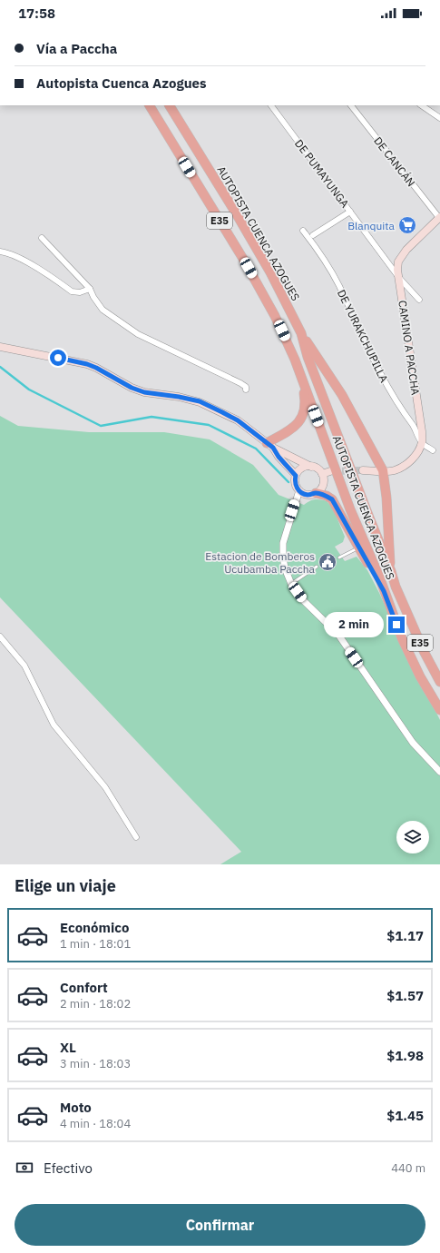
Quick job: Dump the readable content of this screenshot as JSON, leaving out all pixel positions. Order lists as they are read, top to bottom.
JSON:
{
  "streets": {
    "highway": ["E35", "AUTOPISTA CUENCA AZOGUES"],
    "main road": ["CAMINO A PACCHA"],
    "street": ["DE CANCÁN", "DE PUMAYUNGA", "DE YURAKCHUPILLA"]
  },
  "crossings": [
    ["DE CANCÁN", "CAMINO A PACCHA"],
    ["DE PUMAYUNGA", "CAMINO A PACCHA"],
    ["DE YURAKCHUPILLA", "CAMINO A PACCHA"]
  ],
  "places": {
    "supermarket": ["Blanquita"],
    "public building": ["Estacion de Bomberos Ucubamba Paccha"]
  },
  "page": {
    "status": "17:58",
    "banner": ["Vía a Paccha", "Autopista Cuenca Azogues"],
    "bubble": "2 min",
    "heading": "Elige un viaje",
    "list": [
      {
        "name": "Económico",
        "note": "1 min · 18:01",
        "value": "$1.17"
      },
      {
        "name": "Confort",
        "note": "2 min · 18:02",
        "value": "$1.57"
      },
      {
        "name": "XL",
        "note": "3 min · 18:03",
        "value": "$1.98"
      },
      {
        "name": "Moto",
        "note": "4 min · 18:04",
        "value": "$1.45"
      }
    ],
    "pay": ["Efectivo", "440 m"],
    "buttons": "Confirmar"
  }
}
